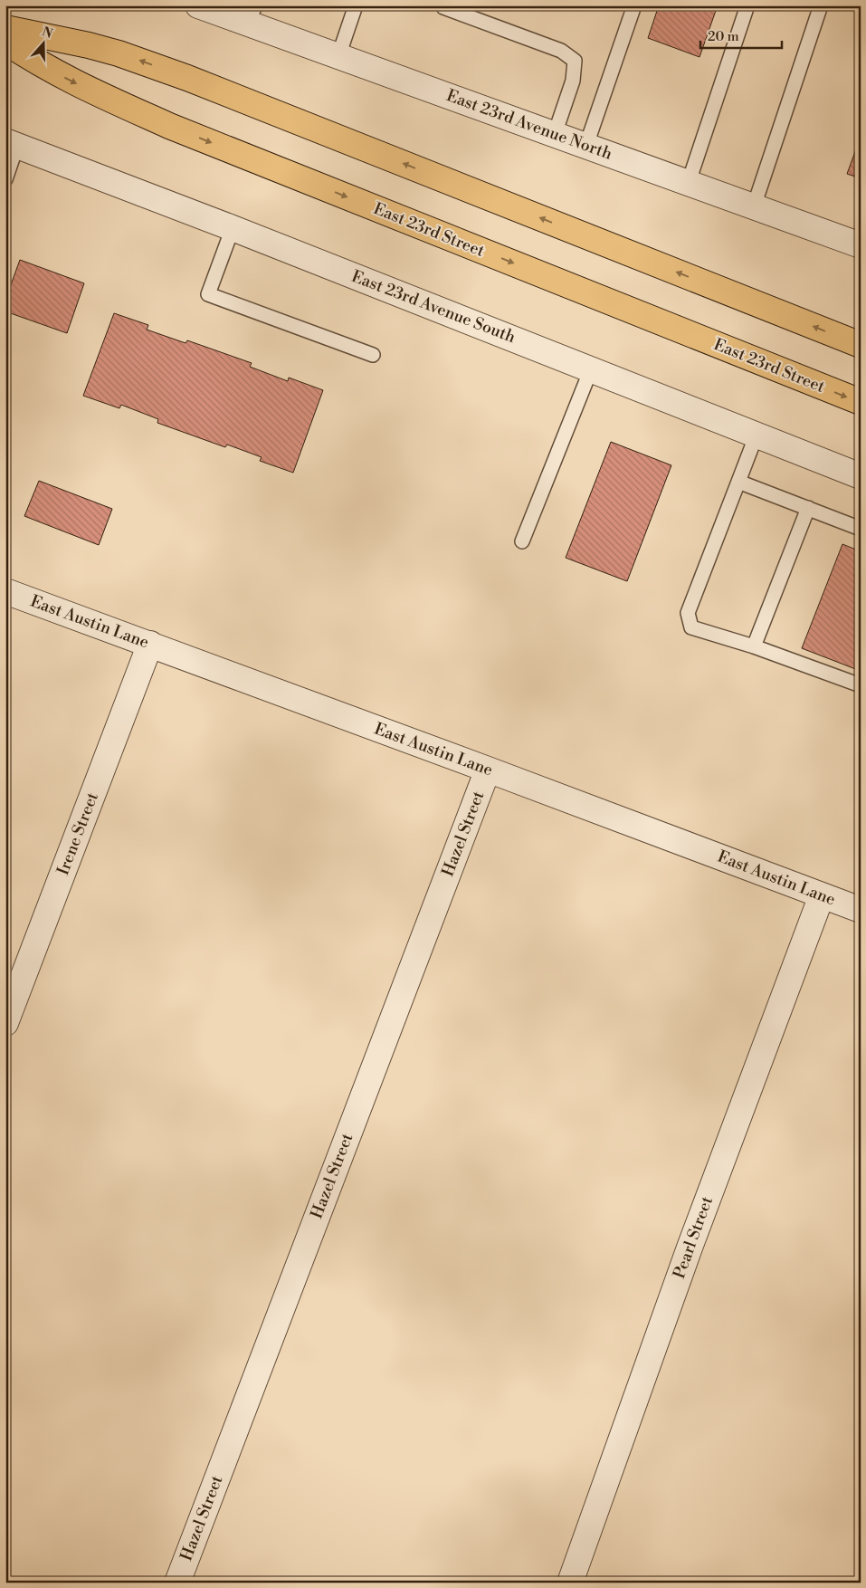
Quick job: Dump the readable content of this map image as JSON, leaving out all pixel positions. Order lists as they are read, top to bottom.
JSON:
{
  "streets": {
    "main road": ["East 23rd Street"],
    "street": [
      "East 23rd Avenue North",
      "East 23rd Avenue South",
      "East Austin Lane",
      "Irene Street",
      "Hazel Street",
      "Pearl Street"
    ]
  },
  "crossings": [
    ["East Austin Lane", "Irene Street"],
    ["East Austin Lane", "Hazel Street"],
    ["East Austin Lane", "Pearl Street"]
  ],
  "scale_bar": "20 m",
  "north": "top"
}
